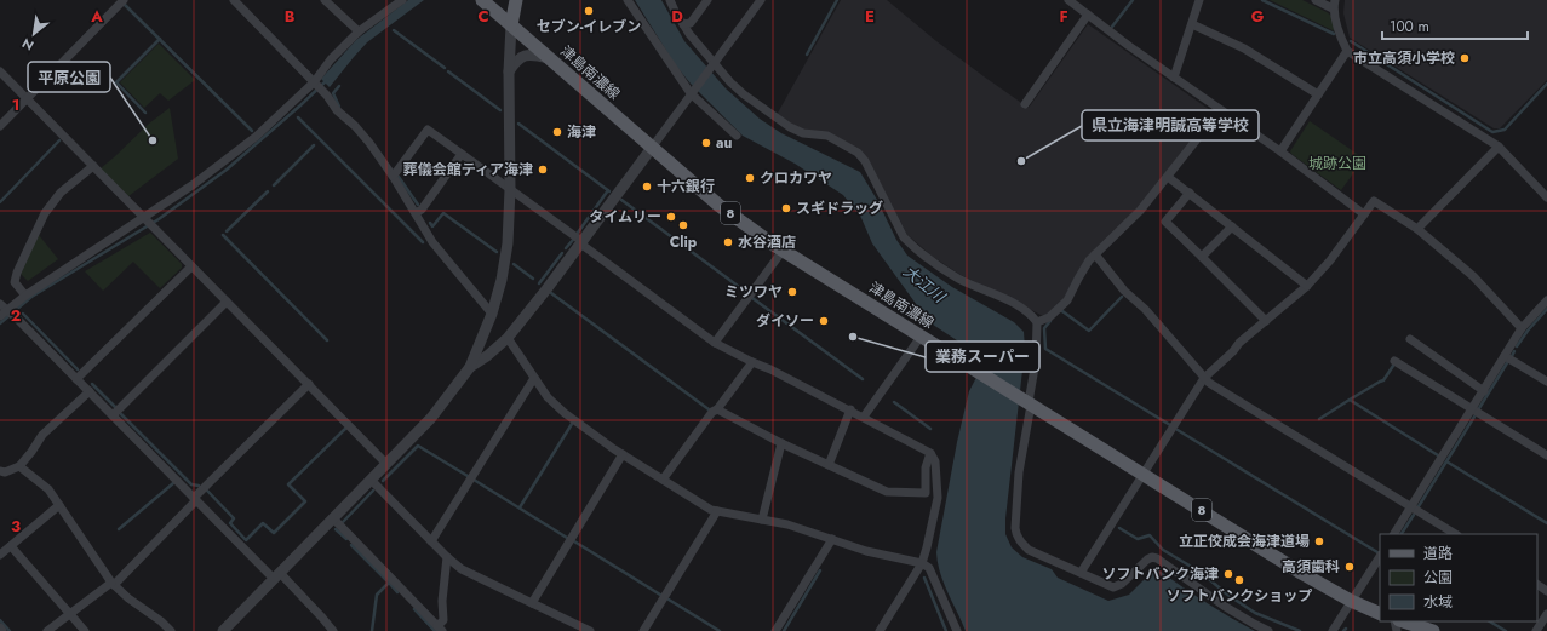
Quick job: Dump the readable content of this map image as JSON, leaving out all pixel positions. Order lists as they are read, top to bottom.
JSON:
{
  "streets": {
    "main road": ["津島南濃線", "8"]
  },
  "water": ["大江川"],
  "parks": ["城跡公園"],
  "places": [
    "セブン-イレブン",
    "市立高須小学校",
    "海津",
    "平原公園",
    "au",
    "県立海津明誠高等学校",
    "葬儀会館ティア海津",
    "クロカワヤ",
    "十六銀行",
    "スギドラッグ",
    "タイムリー",
    "Clip",
    "水谷酒店",
    "ミツワヤ",
    "ダイソー",
    "業務スーパー",
    "立正佼成会海津道場",
    "高須歯科",
    "ソフトバンク海津",
    "ソフトバンクショップ"
  ],
  "legend": ["道路", "公園", "水域"],
  "scale_bar": "100 m",
  "north": "bottom left",
  "grid": {
    "columns": [
      "A",
      "B",
      "C",
      "D",
      "E",
      "F",
      "G"
    ],
    "rows": ["1", "2", "3"]
  }
}
